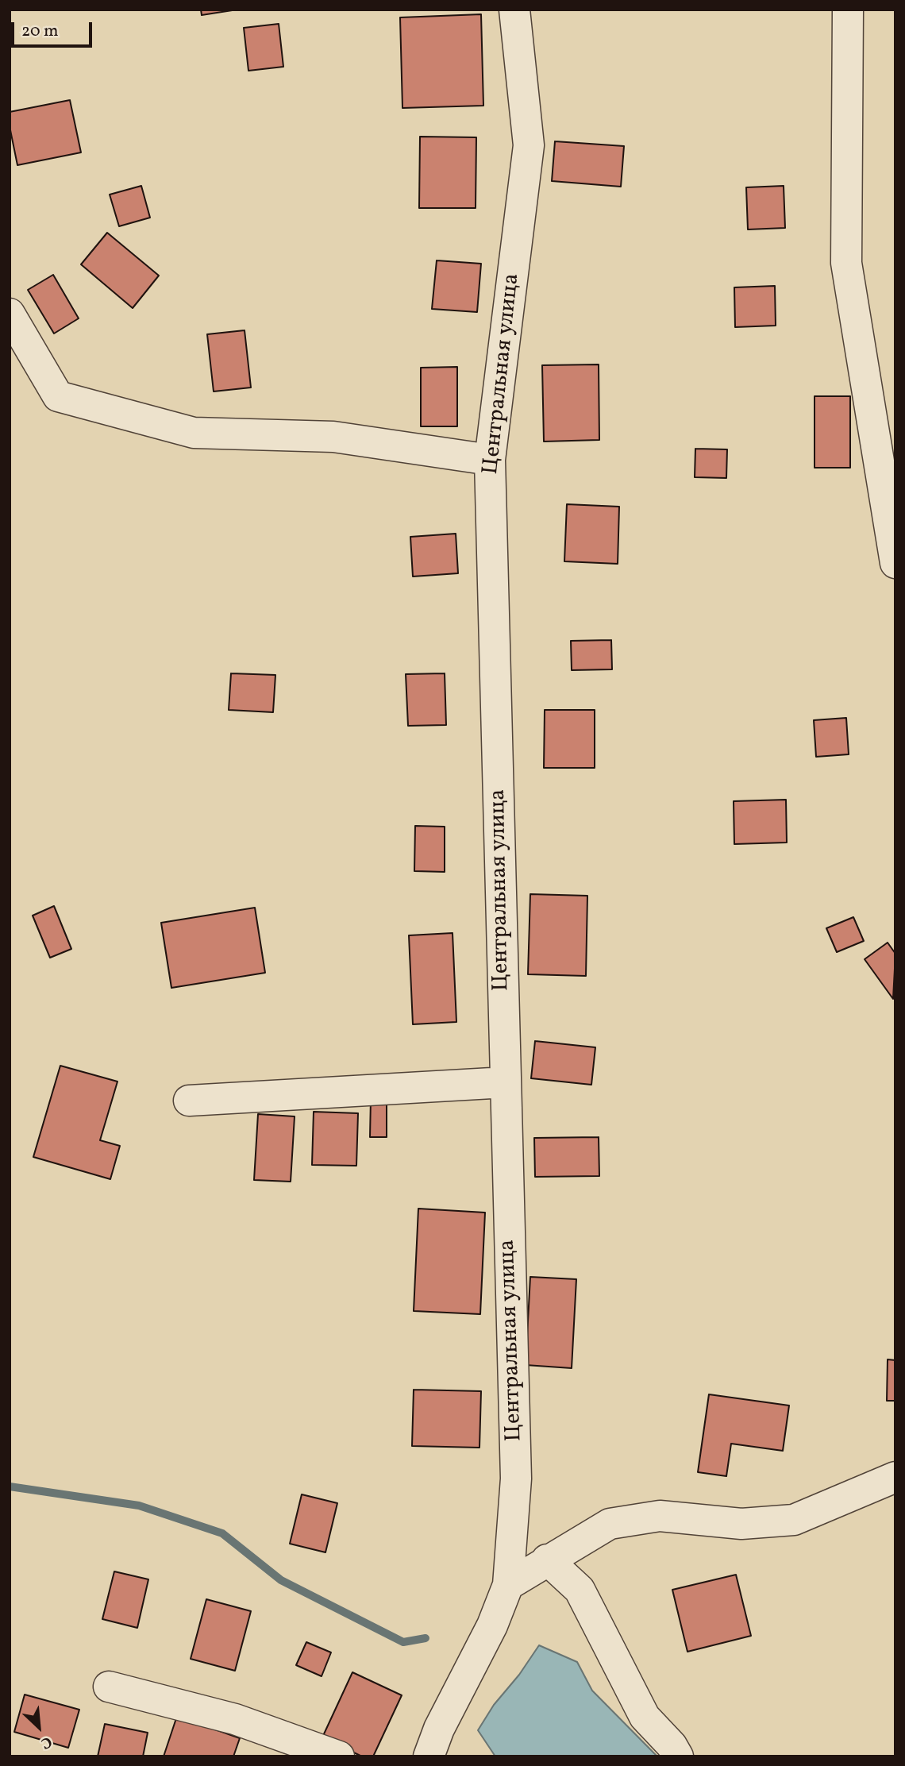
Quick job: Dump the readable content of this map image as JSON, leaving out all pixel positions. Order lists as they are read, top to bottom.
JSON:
{
  "streets": {
    "street": ["Центральная улица"]
  },
  "scale_bar": "20 m",
  "north": "bottom right"
}
